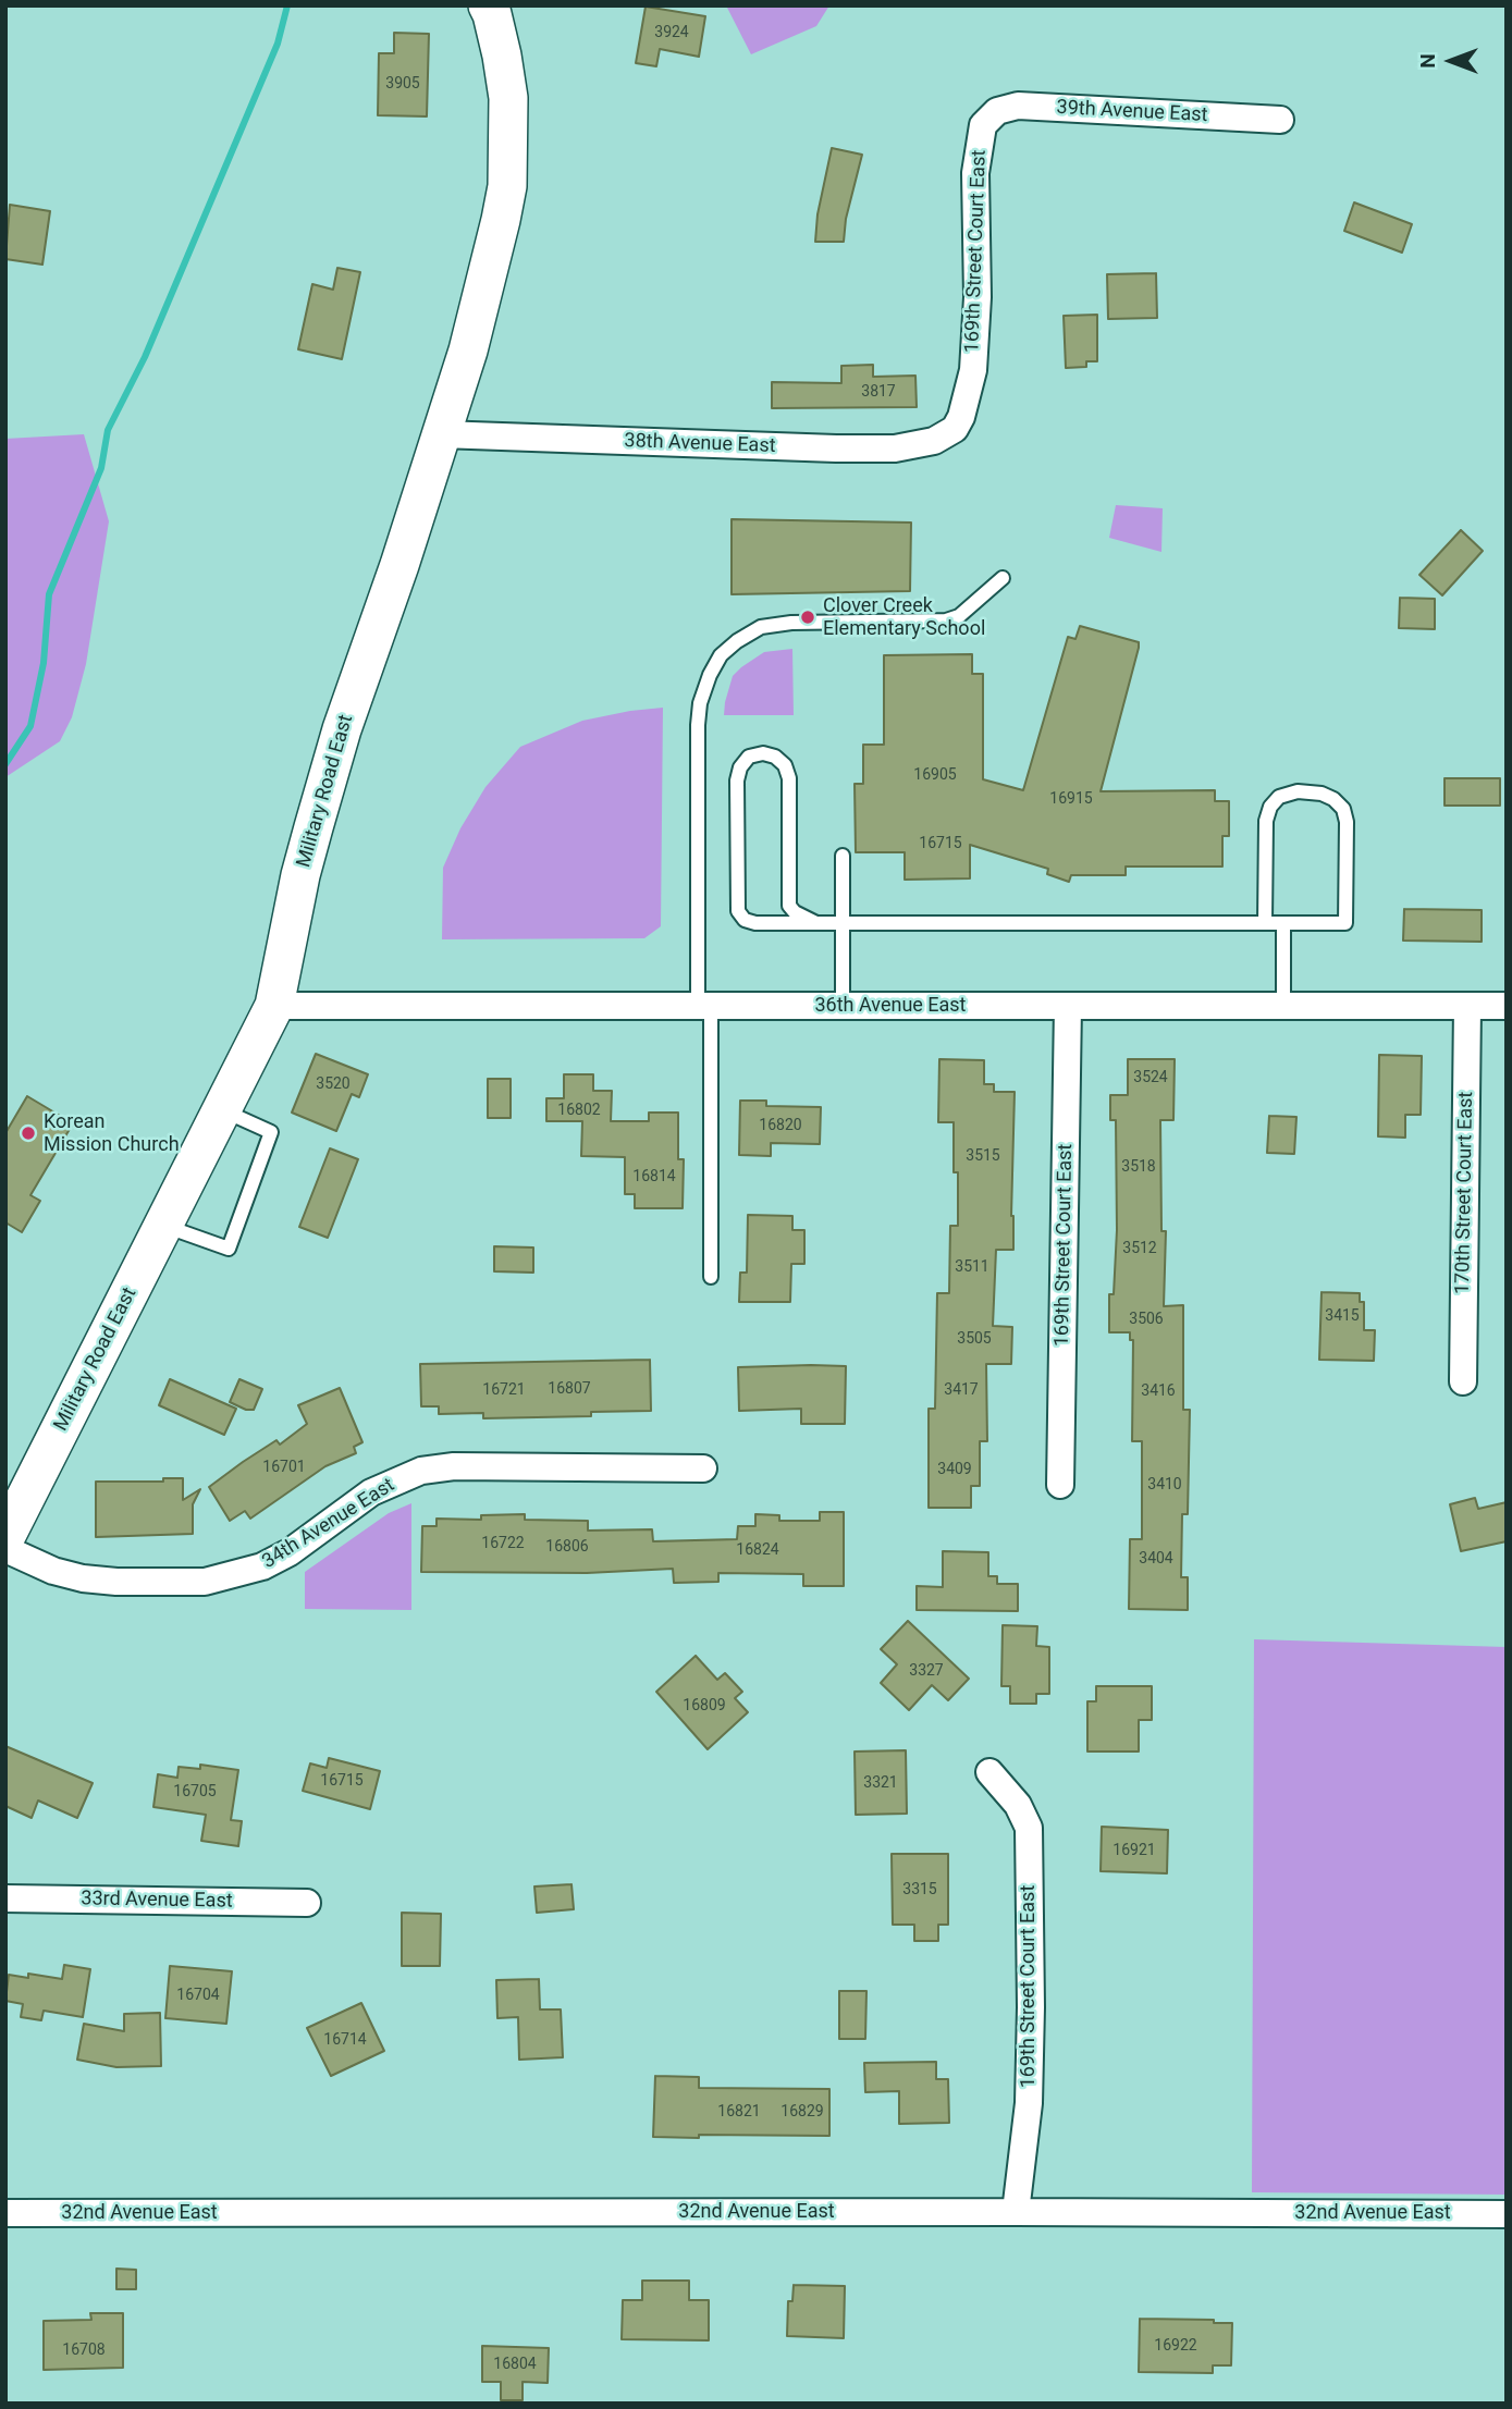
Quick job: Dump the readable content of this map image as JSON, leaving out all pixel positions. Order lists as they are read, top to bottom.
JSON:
{
  "streets": {
    "street": [
      "39th Avenue East",
      "169th Street Court East",
      "38th Avenue East",
      "Military Road East",
      "36th Avenue East",
      "170th Street Court East",
      "34th Avenue East",
      "33rd Avenue East",
      "32nd Avenue East"
    ]
  },
  "crossings": [
    ["39th Avenue East", "169th Street Court East"],
    ["169th Street Court East", "38th Avenue East"],
    ["169th Street Court East", "36th Avenue East"],
    ["169th Street Court East", "32nd Avenue East"],
    ["38th Avenue East", "Military Road East"],
    ["Military Road East", "36th Avenue East"],
    ["36th Avenue East", "170th Street Court East"]
  ],
  "places": ["Clover Creek Elementary School", "Korean Mission Church"],
  "house_numbers": [
    "3924",
    "3905",
    "3817",
    "16905",
    "16915",
    "16715",
    "3524",
    "3520",
    "16802",
    "16820",
    "3515",
    "3518",
    "16814",
    "3512",
    "3511",
    "3415",
    "3506",
    "3505",
    "16807",
    "16721",
    "3417",
    "3416",
    "16701",
    "3409",
    "3410",
    "16722",
    "16806",
    "16824",
    "3404",
    "3327",
    "16809",
    "16715",
    "3321",
    "16705",
    "16921",
    "3315",
    "16704",
    "16714",
    "16821",
    "16829",
    "16922",
    "16708",
    "16804"
  ],
  "north": "left"
}
